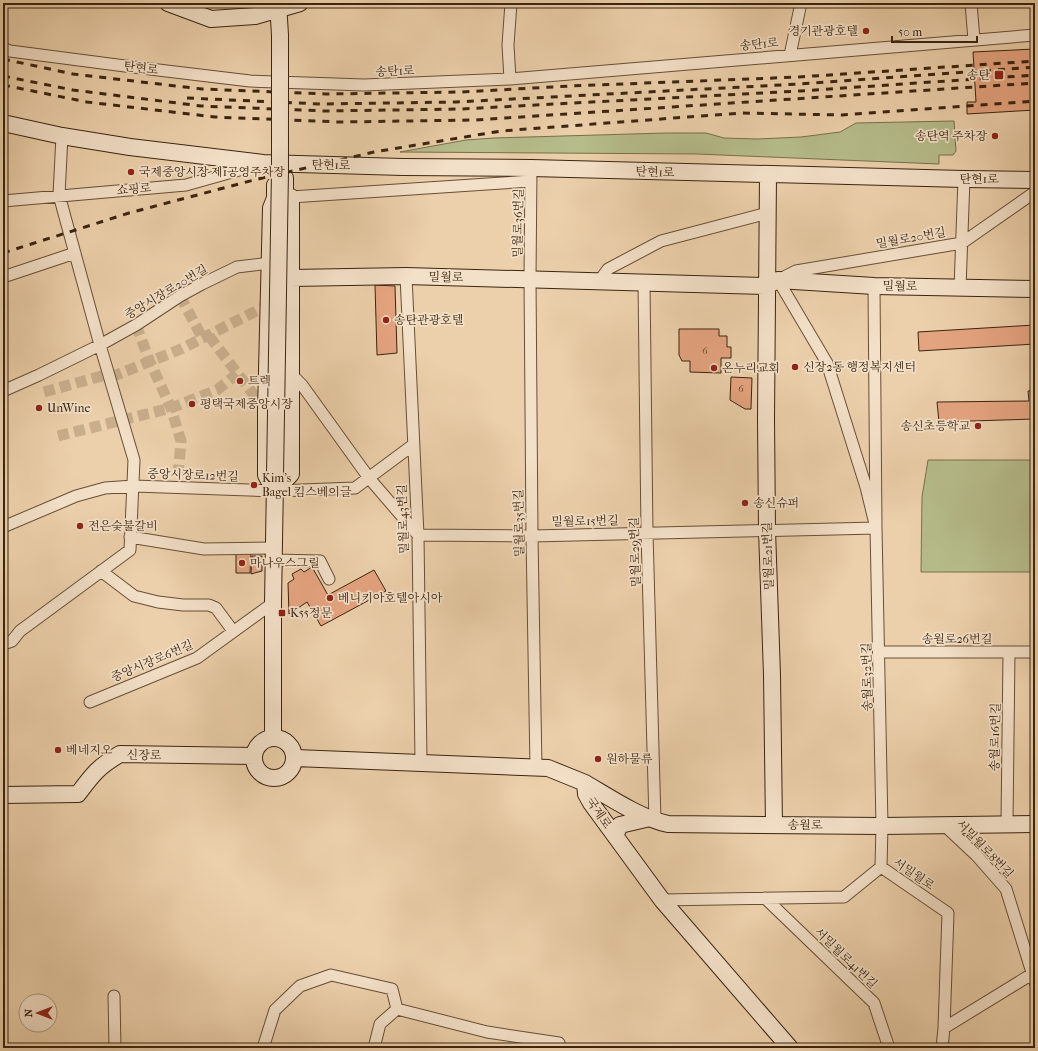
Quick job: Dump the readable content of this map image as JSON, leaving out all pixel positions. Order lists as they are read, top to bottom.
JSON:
{
  "streets": {
    "street": [
      "송탄1로",
      "탄현로",
      "탄현1로",
      "쇼핑로",
      "밀월로36번길",
      "밀월로20번길",
      "밀월로",
      "중앙시장로20번길",
      "중앙시장로12번길",
      "밀월로43번길",
      "밀월로15번길",
      "밀월로35번길",
      "밀월로29번길",
      "밀월로21번길",
      "송월로26번길",
      "중앙시장로6번길",
      "송월로32번길",
      "송월로16번길",
      "신장로",
      "국제로",
      "송월로",
      "서밀월로8번길",
      "서밀월로",
      "서밀월로41번길"
    ]
  },
  "crossings": [
    ["송탄1로", "탄현로"],
    ["탄현1로", "쇼핑로"],
    ["탄현1로", "밀월로36번길"],
    ["밀월로36번길", "밀월로"],
    ["밀월로36번길", "밀월로35번길"],
    ["밀월로20번길", "밀월로"],
    ["밀월로20번길", "밀월로21번길"],
    ["밀월로", "밀월로43번길"],
    ["밀월로", "밀월로35번길"],
    ["밀월로", "밀월로29번길"],
    ["밀월로", "밀월로21번길"],
    ["밀월로43번길", "밀월로15번길"],
    ["밀월로43번길", "국제로"],
    ["밀월로15번길", "밀월로35번길"],
    ["밀월로15번길", "밀월로29번길"],
    ["밀월로15번길", "밀월로21번길"],
    ["밀월로15번길", "송월로32번길"],
    ["밀월로35번길", "국제로"],
    ["밀월로29번길", "송월로"],
    ["밀월로21번길", "송월로"],
    ["송월로26번길", "송월로32번길"],
    ["송월로26번길", "송월로16번길"],
    ["송월로32번길", "송월로"],
    ["송월로32번길", "서밀월로"],
    ["송월로16번길", "송월로"],
    ["신장로", "국제로"],
    ["국제로", "송월로"],
    ["국제로", "서밀월로"],
    ["송월로", "서밀월로8번길"],
    ["서밀월로", "서밀월로41번길"]
  ],
  "places": {
    "other": [
      "경기관광호텔",
      "송탄역 주차장",
      "국제중앙시장 제1공영주차장",
      "송탄관광호텔",
      "신장2동 행정복지센터",
      "온누리교회",
      "트렉",
      "평택국제중앙시장",
      "UnWine",
      "송신초등학교",
      "Kim's Bagel 킴스베이글",
      "송신슈퍼",
      "전은숮불갈비",
      "마나우스그릴",
      "베니키아호텔아시아",
      "베네지오",
      "원하물류"
    ],
    "transit": ["송탄", "K55정문"]
  },
  "house_numbers": ["6", "6"],
  "scale_bar": "50 m",
  "north": "left"
}
